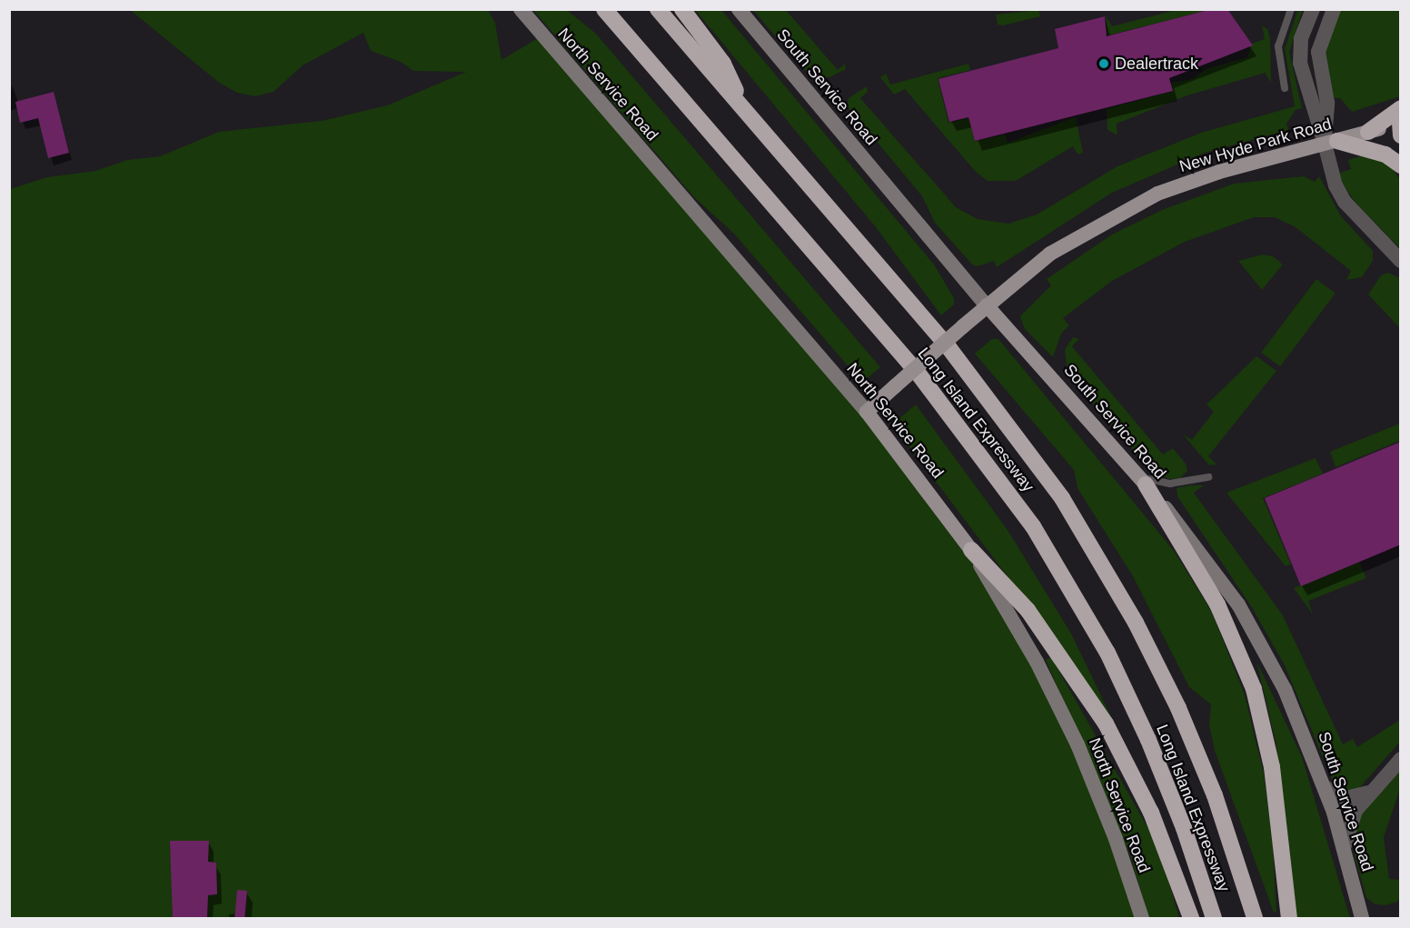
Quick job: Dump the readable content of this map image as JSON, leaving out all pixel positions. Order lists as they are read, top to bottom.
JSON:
{
  "streets": {
    "highway": ["Long Island Expressway"],
    "main road": ["North Service Road", "South Service Road", "New Hyde Park Road"]
  },
  "crossings": [
    ["North Service Road", "New Hyde Park Road"],
    ["South Service Road", "New Hyde Park Road"]
  ],
  "places": ["Dealertrack"]
}
